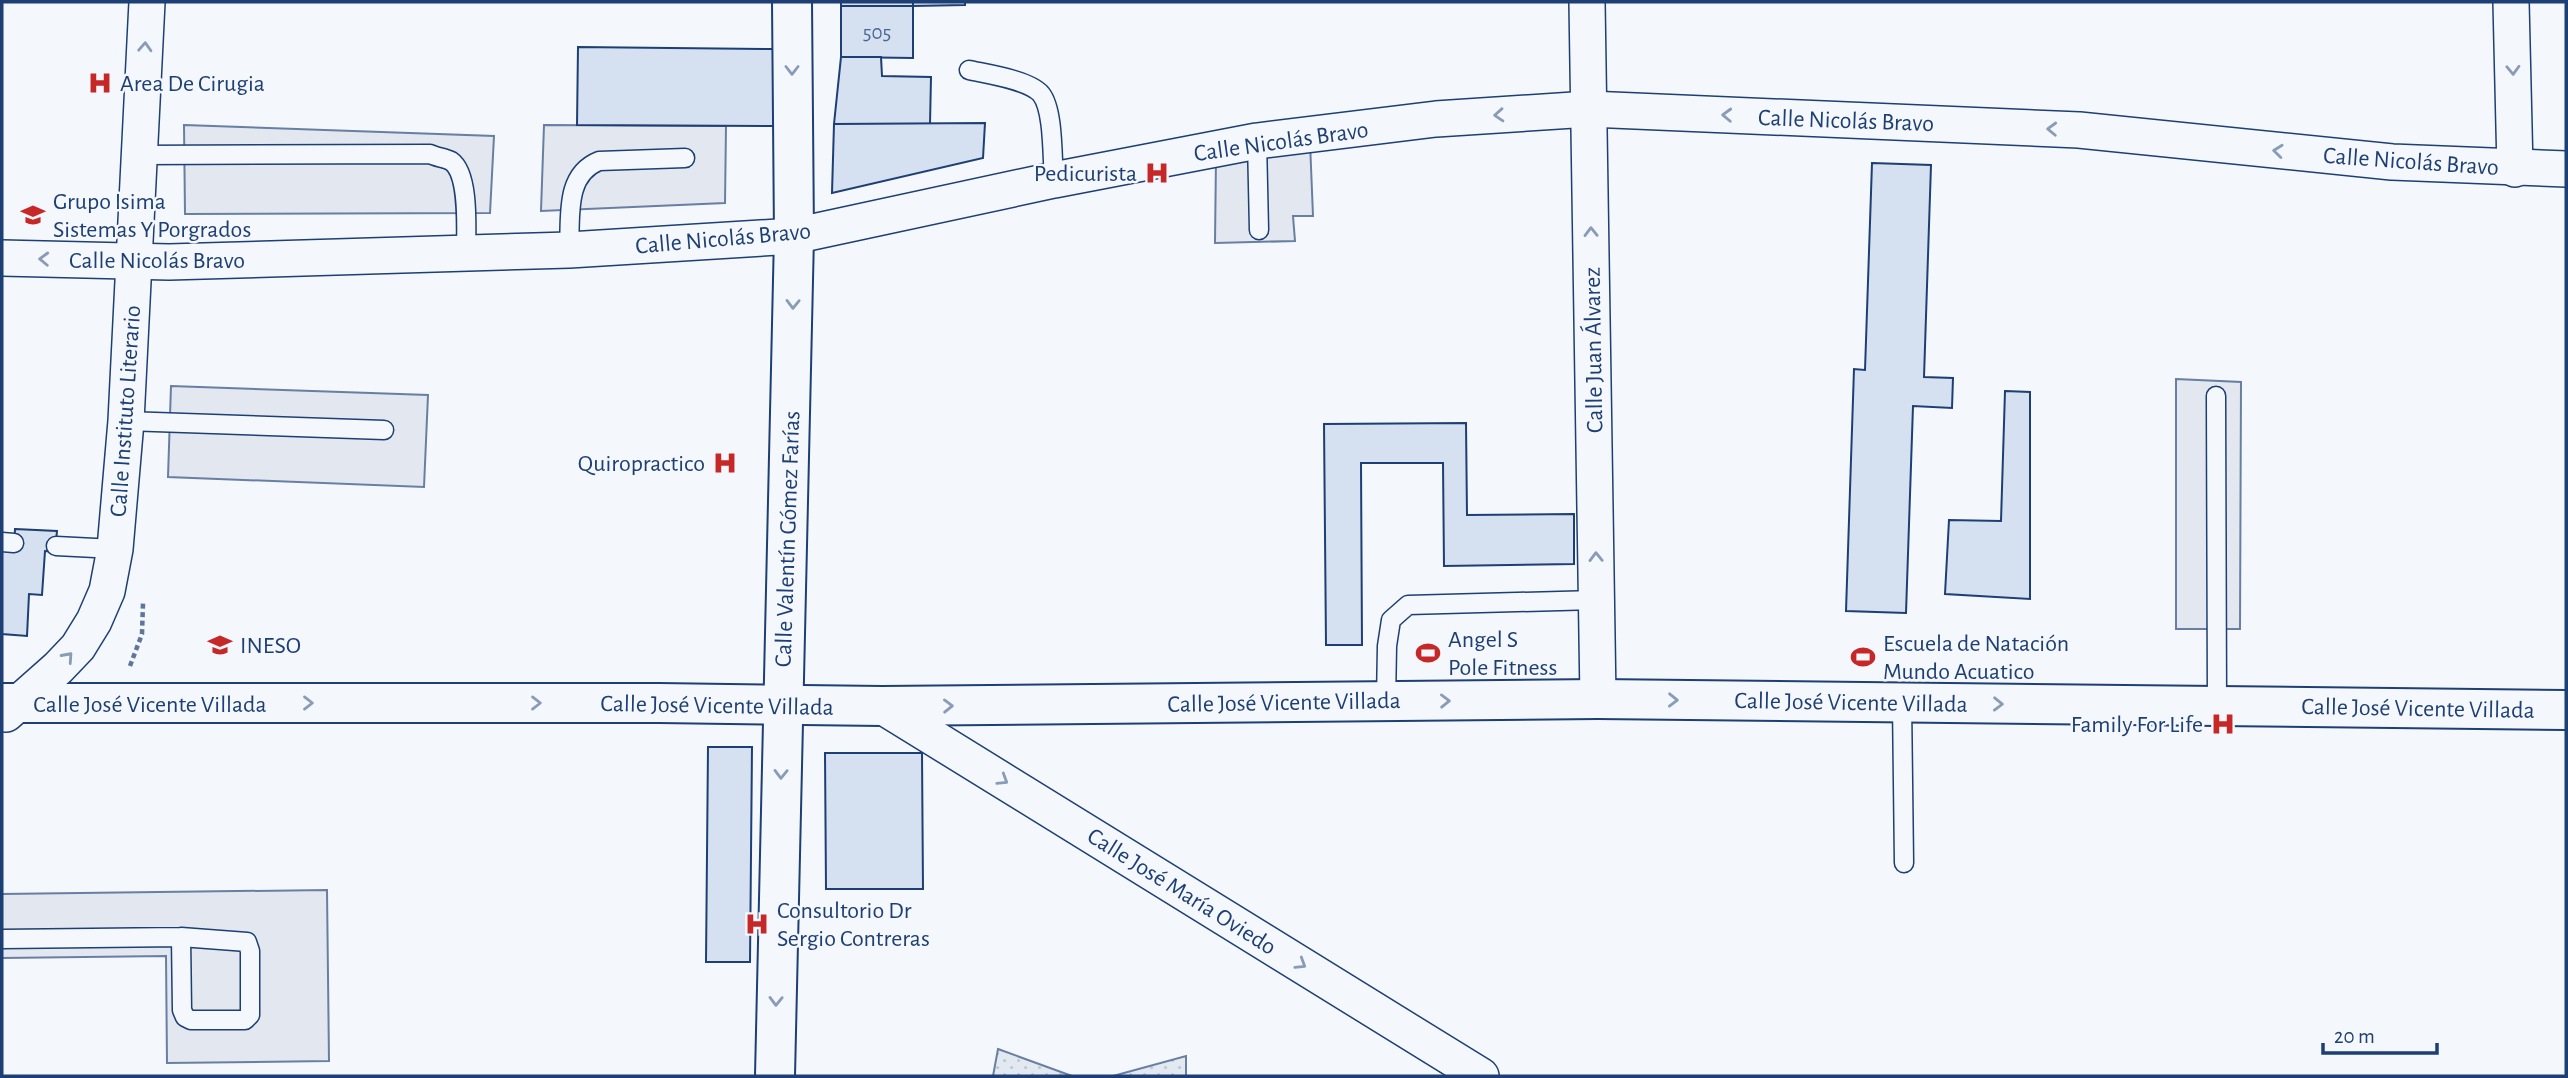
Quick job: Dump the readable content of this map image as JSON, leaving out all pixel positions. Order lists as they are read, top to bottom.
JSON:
{
  "streets": {
    "main road": ["Calle Valentín Gómez Farías", "Calle José Vicente Villada"],
    "street": [
      "Calle Nicolás Bravo",
      "Calle Juan Álvarez",
      "Calle Instituto Literario",
      "Calle José María Oviedo"
    ]
  },
  "crossings": [
    ["Calle Nicolás Bravo", "Calle Juan Álvarez"],
    ["Calle Nicolás Bravo", "Calle Instituto Literario"],
    ["Calle Nicolás Bravo", "Calle Valentín Gómez Farías"],
    ["Calle Juan Álvarez", "Calle José Vicente Villada"],
    ["Calle Instituto Literario", "Calle José Vicente Villada"],
    ["Calle Valentín Gómez Farías", "Calle José Vicente Villada"],
    ["Calle José Vicente Villada", "Calle José María Oviedo"]
  ],
  "one_way": [
    "Calle Nicolás Bravo",
    "Calle Juan Álvarez",
    "Calle Instituto Literario",
    "Calle Valentín Gómez Farías",
    "Calle José Vicente Villada",
    "Calle José María Oviedo"
  ],
  "places": {
    "hospital": [
      "Area De Cirugia",
      "Pedicurista",
      "Quiropractico",
      "Family For Life",
      "Consultorio Dr Sergio Contreras"
    ],
    "school or university": ["Grupo Isima Sistemas Y Porgrados", "INESO"],
    "sports": ["Angel S Pole Fitness", "Escuela de Natación Mundo Acuatico"]
  },
  "house_numbers": ["505"],
  "scale_bar": "20 m"
}
